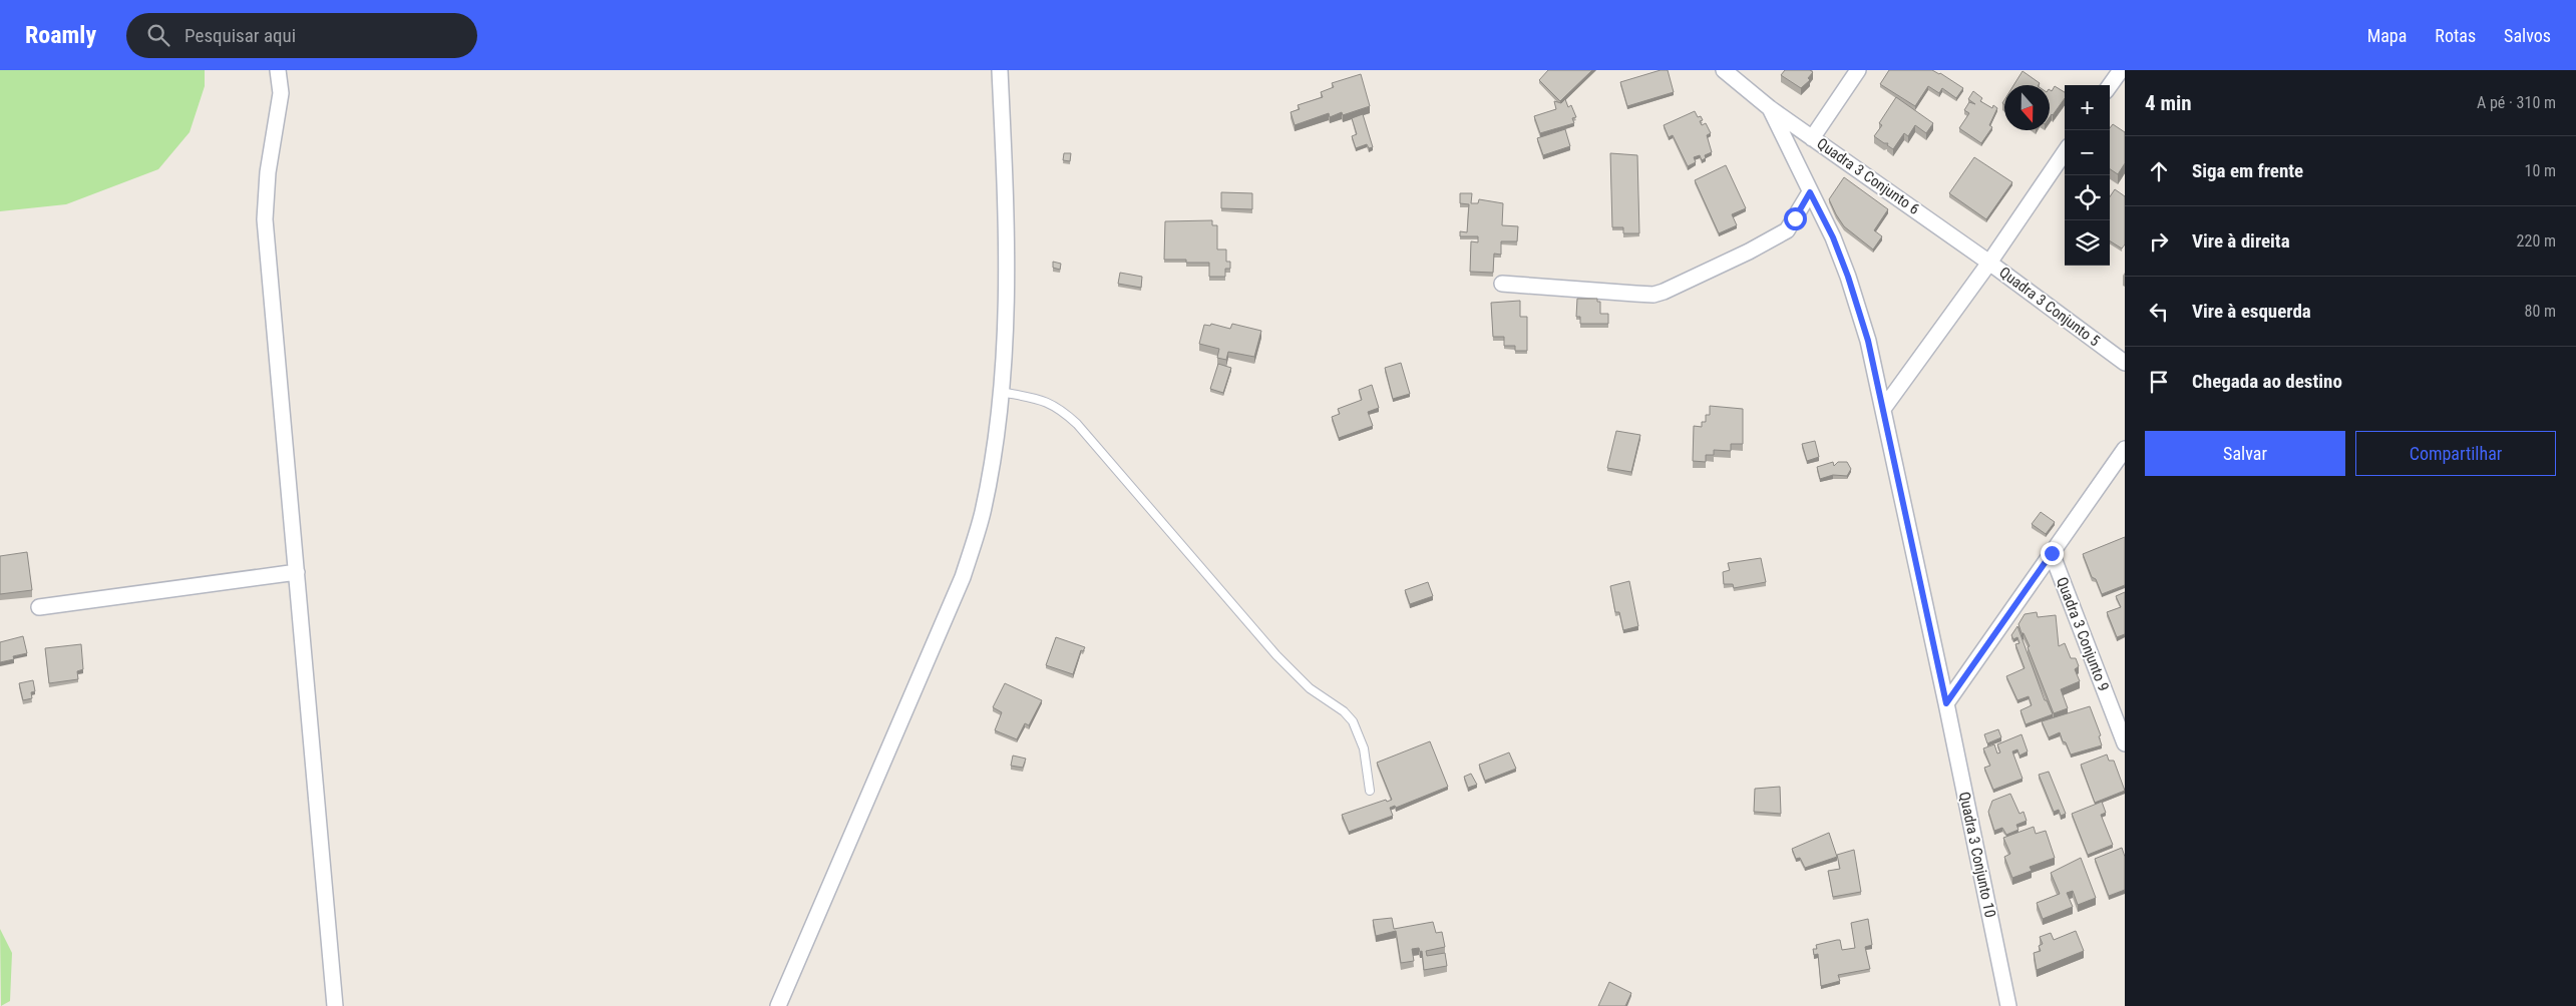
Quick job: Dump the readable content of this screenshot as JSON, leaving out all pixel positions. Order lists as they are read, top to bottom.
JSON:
{
  "streets": {
    "street": [
      "Quadra 3 Conjunto 6",
      "Quadra 3 Conjunto 5",
      "Quadra 3 Conjunto 9",
      "Quadra 3 Conjunto 10"
    ]
  },
  "crossings": [
    ["Quadra 3 Conjunto 6", "Quadra 3 Conjunto 5"]
  ],
  "north": "bottom",
  "page": {
    "header": "Roamly",
    "search": "Pesquisar aqui",
    "nav": ["Mapa", "Rotas", "Salvos"],
    "heading": ["4 min", "A pé · 310 m"],
    "map_buttons": ["+", "−"],
    "list": [
      ["Siga em frente", "10 m"],
      ["Vire à direita", "220 m"],
      ["Vire à esquerda", "80 m"],
      "Chegada ao destino"
    ],
    "buttons": ["Salvar", "Compartilhar"]
  }
}
